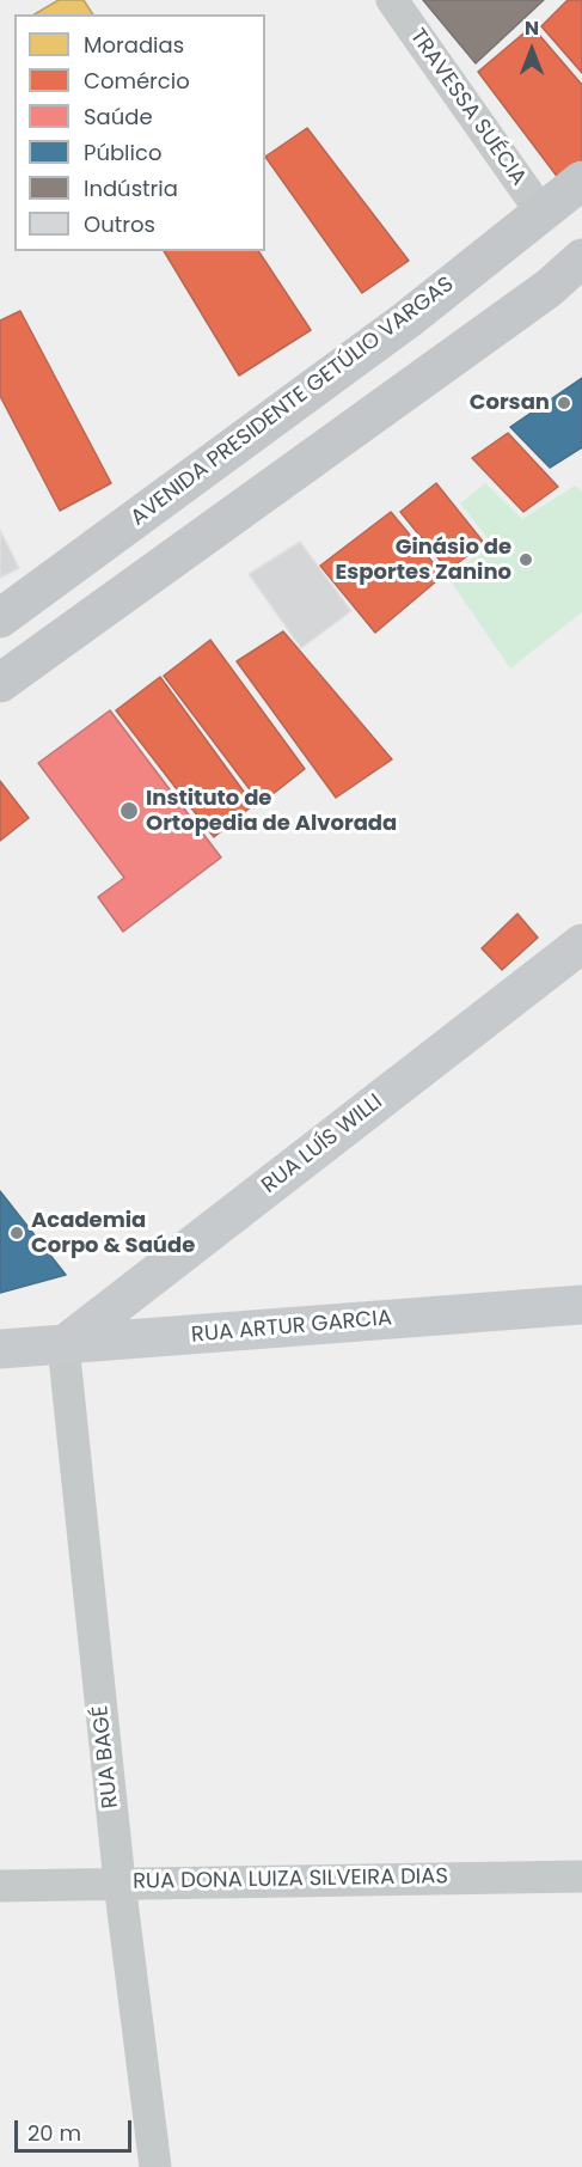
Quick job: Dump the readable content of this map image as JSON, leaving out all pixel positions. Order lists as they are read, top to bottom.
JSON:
{
  "streets": {
    "main road": ["AVENIDA PRESIDENTE GETÚLIO VARGAS"],
    "street": [
      "TRAVESSA SUÉCIA",
      "RUA LUÍS WILLI",
      "RUA ARTUR GARCIA",
      "RUA BAGÉ",
      "RUA DONA LUIZA SILVEIRA DIAS"
    ]
  },
  "crossings": [
    ["TRAVESSA SUÉCIA", "AVENIDA PRESIDENTE GETÚLIO VARGAS"],
    ["RUA LUÍS WILLI", "RUA ARTUR GARCIA"],
    ["RUA LUÍS WILLI", "RUA BAGÉ"],
    ["RUA ARTUR GARCIA", "RUA BAGÉ"],
    ["RUA BAGÉ", "RUA DONA LUIZA SILVEIRA DIAS"]
  ],
  "places": [
    "Corsan",
    "Ginásio de Esportes Zanino",
    "Instituto de Ortopedia de Alvorada",
    "Academia Corpo & Saúde"
  ],
  "legend": [
    "Moradias",
    "Comércio",
    "Saúde",
    "Público",
    "Indústria",
    "Outros"
  ],
  "scale_bar": "20 m",
  "north": "top"
}
